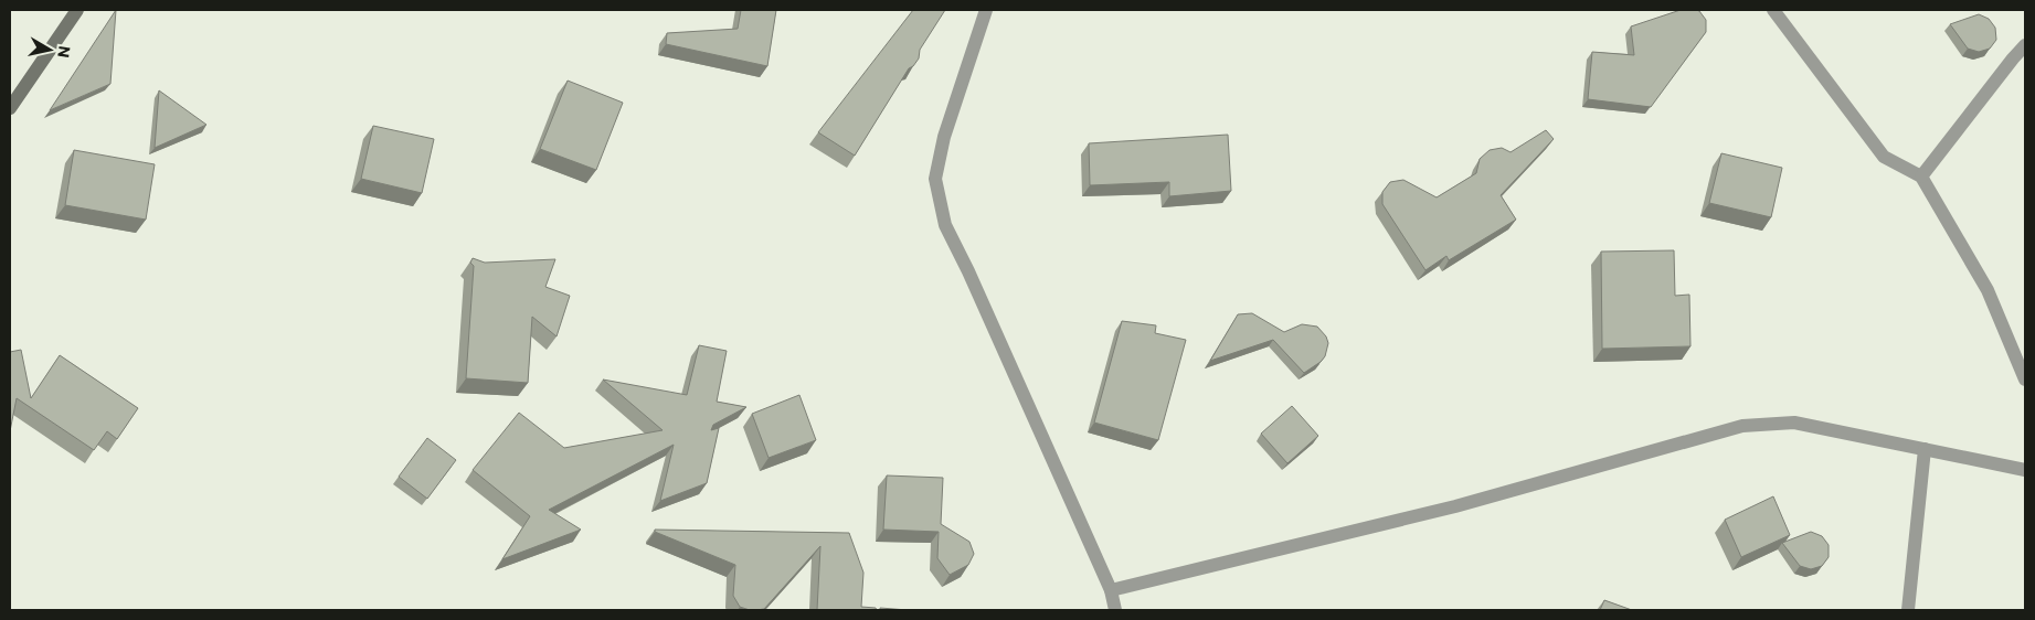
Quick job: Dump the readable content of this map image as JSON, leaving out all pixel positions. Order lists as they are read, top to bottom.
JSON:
{
  "north": "right"
}
